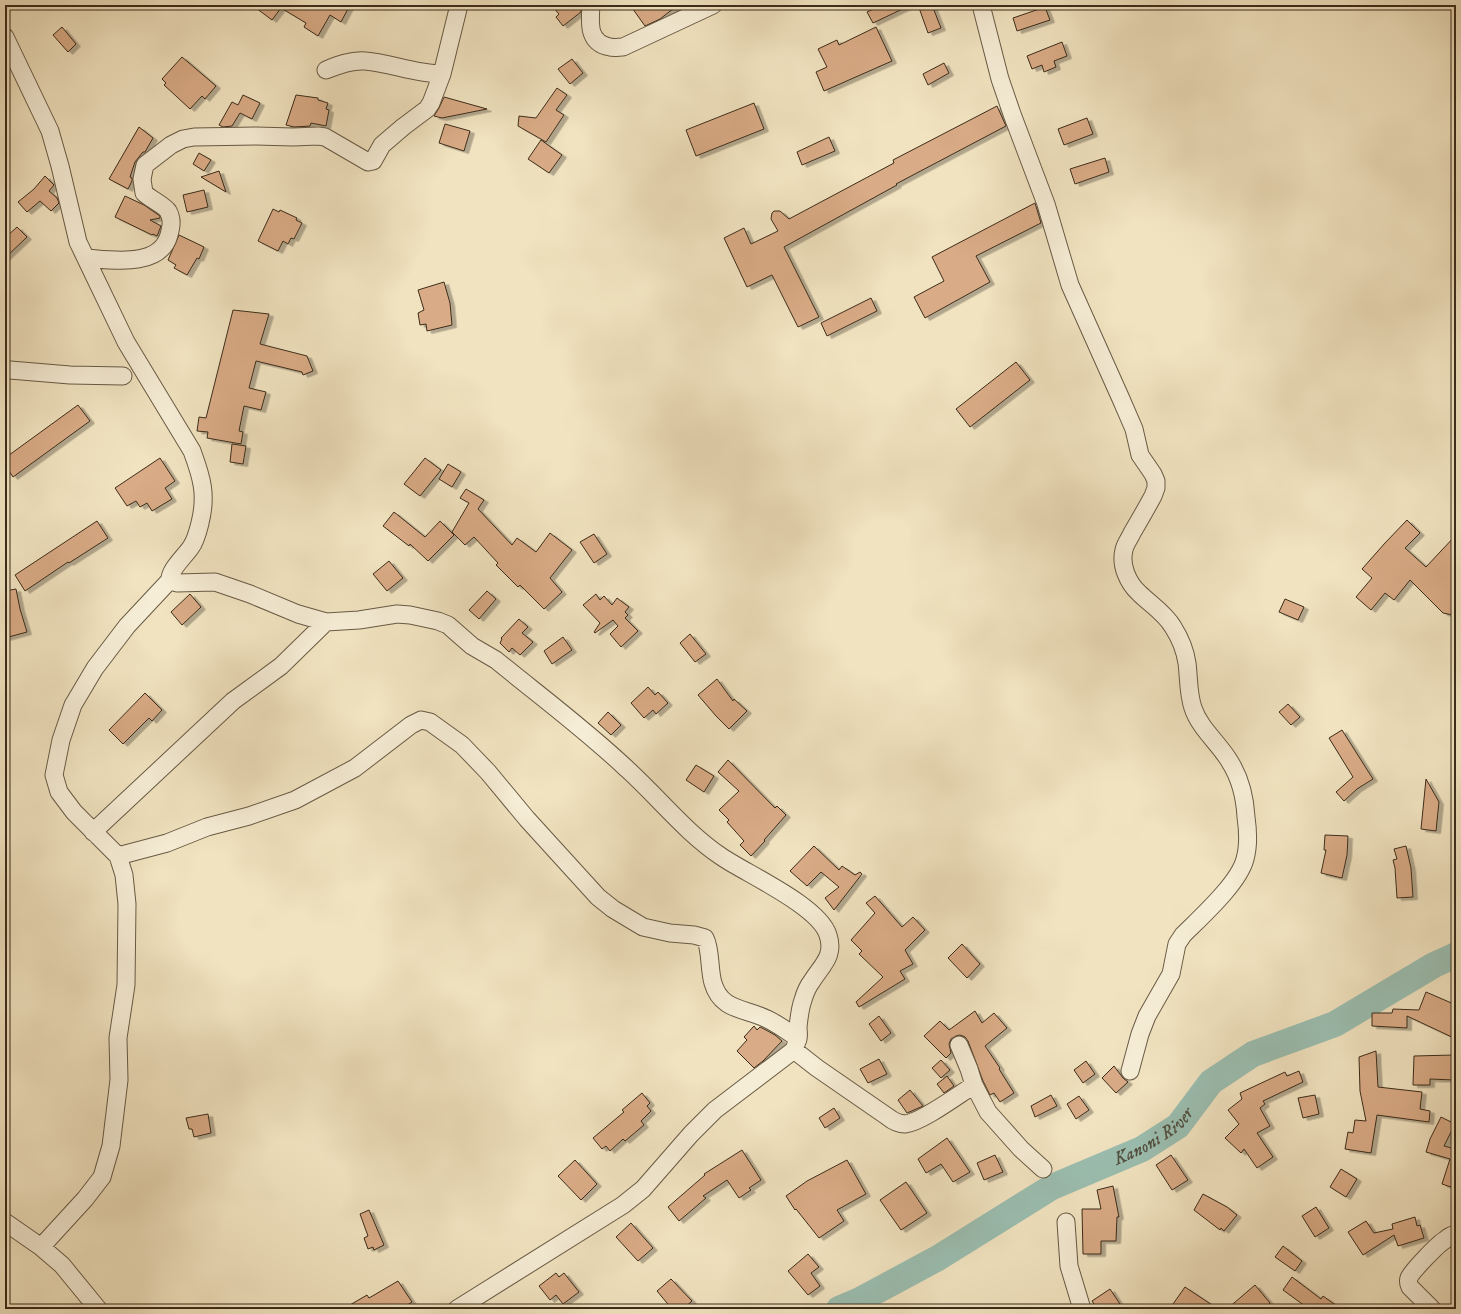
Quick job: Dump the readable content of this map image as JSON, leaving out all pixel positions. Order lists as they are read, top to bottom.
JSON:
{
  "water": ["Kanoni River"]
}
